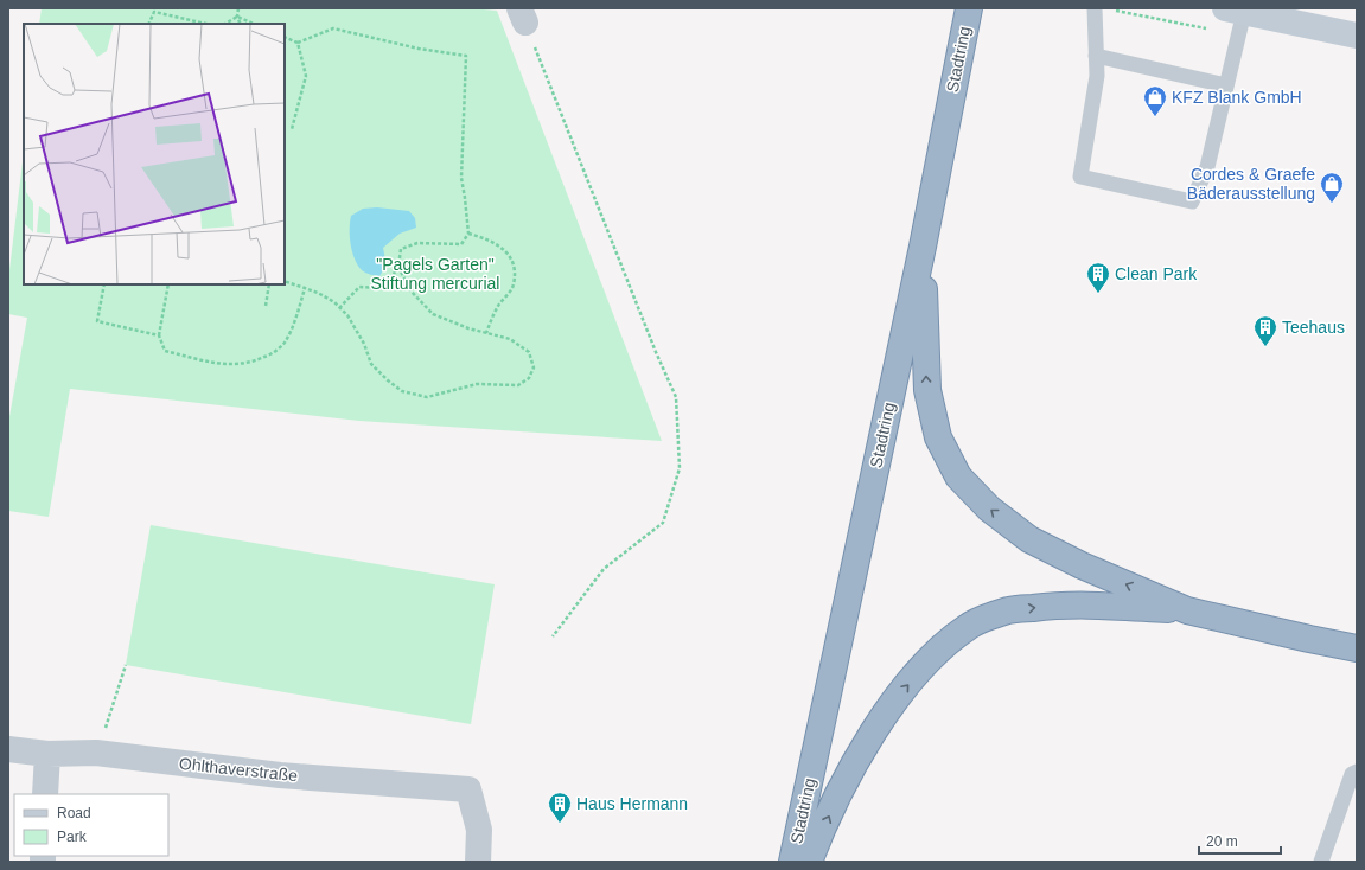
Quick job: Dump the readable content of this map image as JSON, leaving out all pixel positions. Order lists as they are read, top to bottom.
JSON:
{
  "streets": {
    "highway": ["Stadtring"],
    "street": ["Ohlthaverstraße"]
  },
  "parks": ["\"Pagels Garten\" Stiftung mercurial"],
  "places": {
    "shop": ["KFZ Blank GmbH", "Cordes & Graefe Bäderausstellung"],
    "building": ["Clean Park", "Teehaus", "Haus Hermann"]
  },
  "legend": ["Road", "Park"],
  "scale_bar": "20 m"
}
